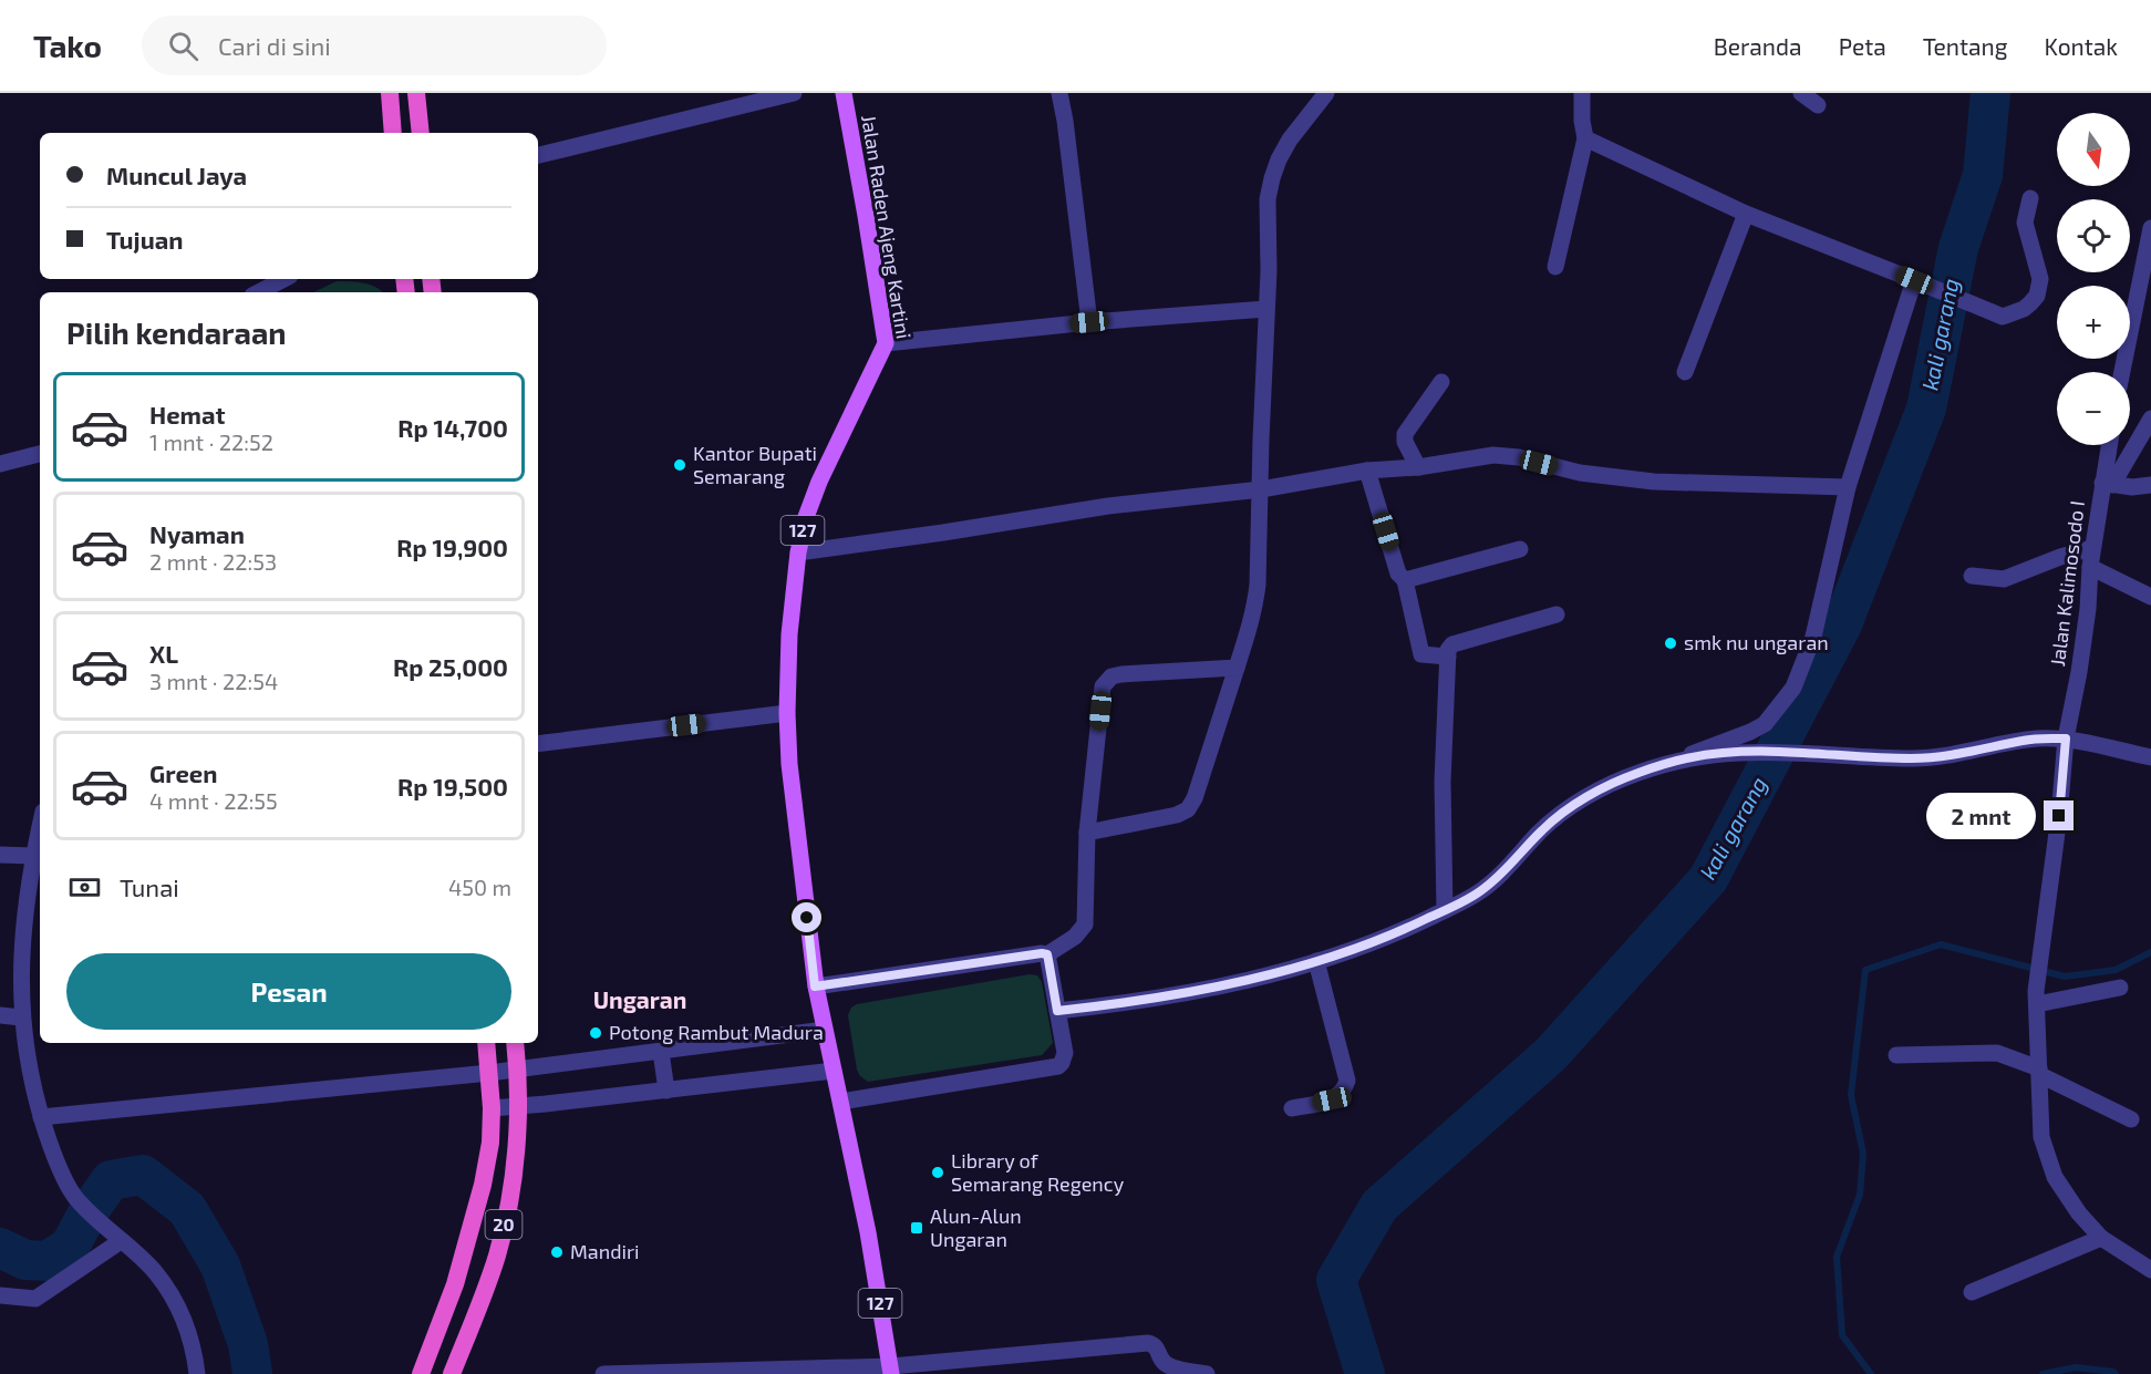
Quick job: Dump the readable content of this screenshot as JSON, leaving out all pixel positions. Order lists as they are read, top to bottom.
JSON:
{
  "streets": {
    "highway": ["20"],
    "main road": ["Jalan Raden Ajeng Kartini", "127"],
    "street": ["Jalan Kalimosodo I"]
  },
  "crossings": [
    ["Jalan Raden Ajeng Kartini", "127"]
  ],
  "districts": ["Ungaran"],
  "water": ["kali garang"],
  "places": {
    "other": [
      "Kantor Bupati Semarang",
      "smk nu ungaran",
      "Potong Rambut Madura",
      "Library of Semarang Regency",
      "Mandiri"
    ],
    "transit": ["Alun-Alun Ungaran"]
  },
  "north": "bottom",
  "page": {
    "header": "Tako",
    "search": "Cari di sini",
    "nav": [
      "Beranda",
      "Peta",
      "Tentang",
      "Kontak"
    ],
    "map_buttons": ["+", "−"],
    "banner": ["Muncul Jaya", "Tujuan"],
    "heading": "Pilih kendaraan",
    "list": [
      {
        "name": "Hemat",
        "note": "1 mnt · 22:52",
        "value": "Rp 14,700"
      },
      {
        "name": "Nyaman",
        "note": "2 mnt · 22:53",
        "value": "Rp 19,900"
      },
      {
        "name": "XL",
        "note": "3 mnt · 22:54",
        "value": "Rp 25,000"
      },
      {
        "name": "Green",
        "note": "4 mnt · 22:55",
        "value": "Rp 19,500"
      }
    ],
    "bubble": "2 mnt",
    "pay": ["Tunai", "450 m"],
    "buttons": "Pesan"
  }
}
